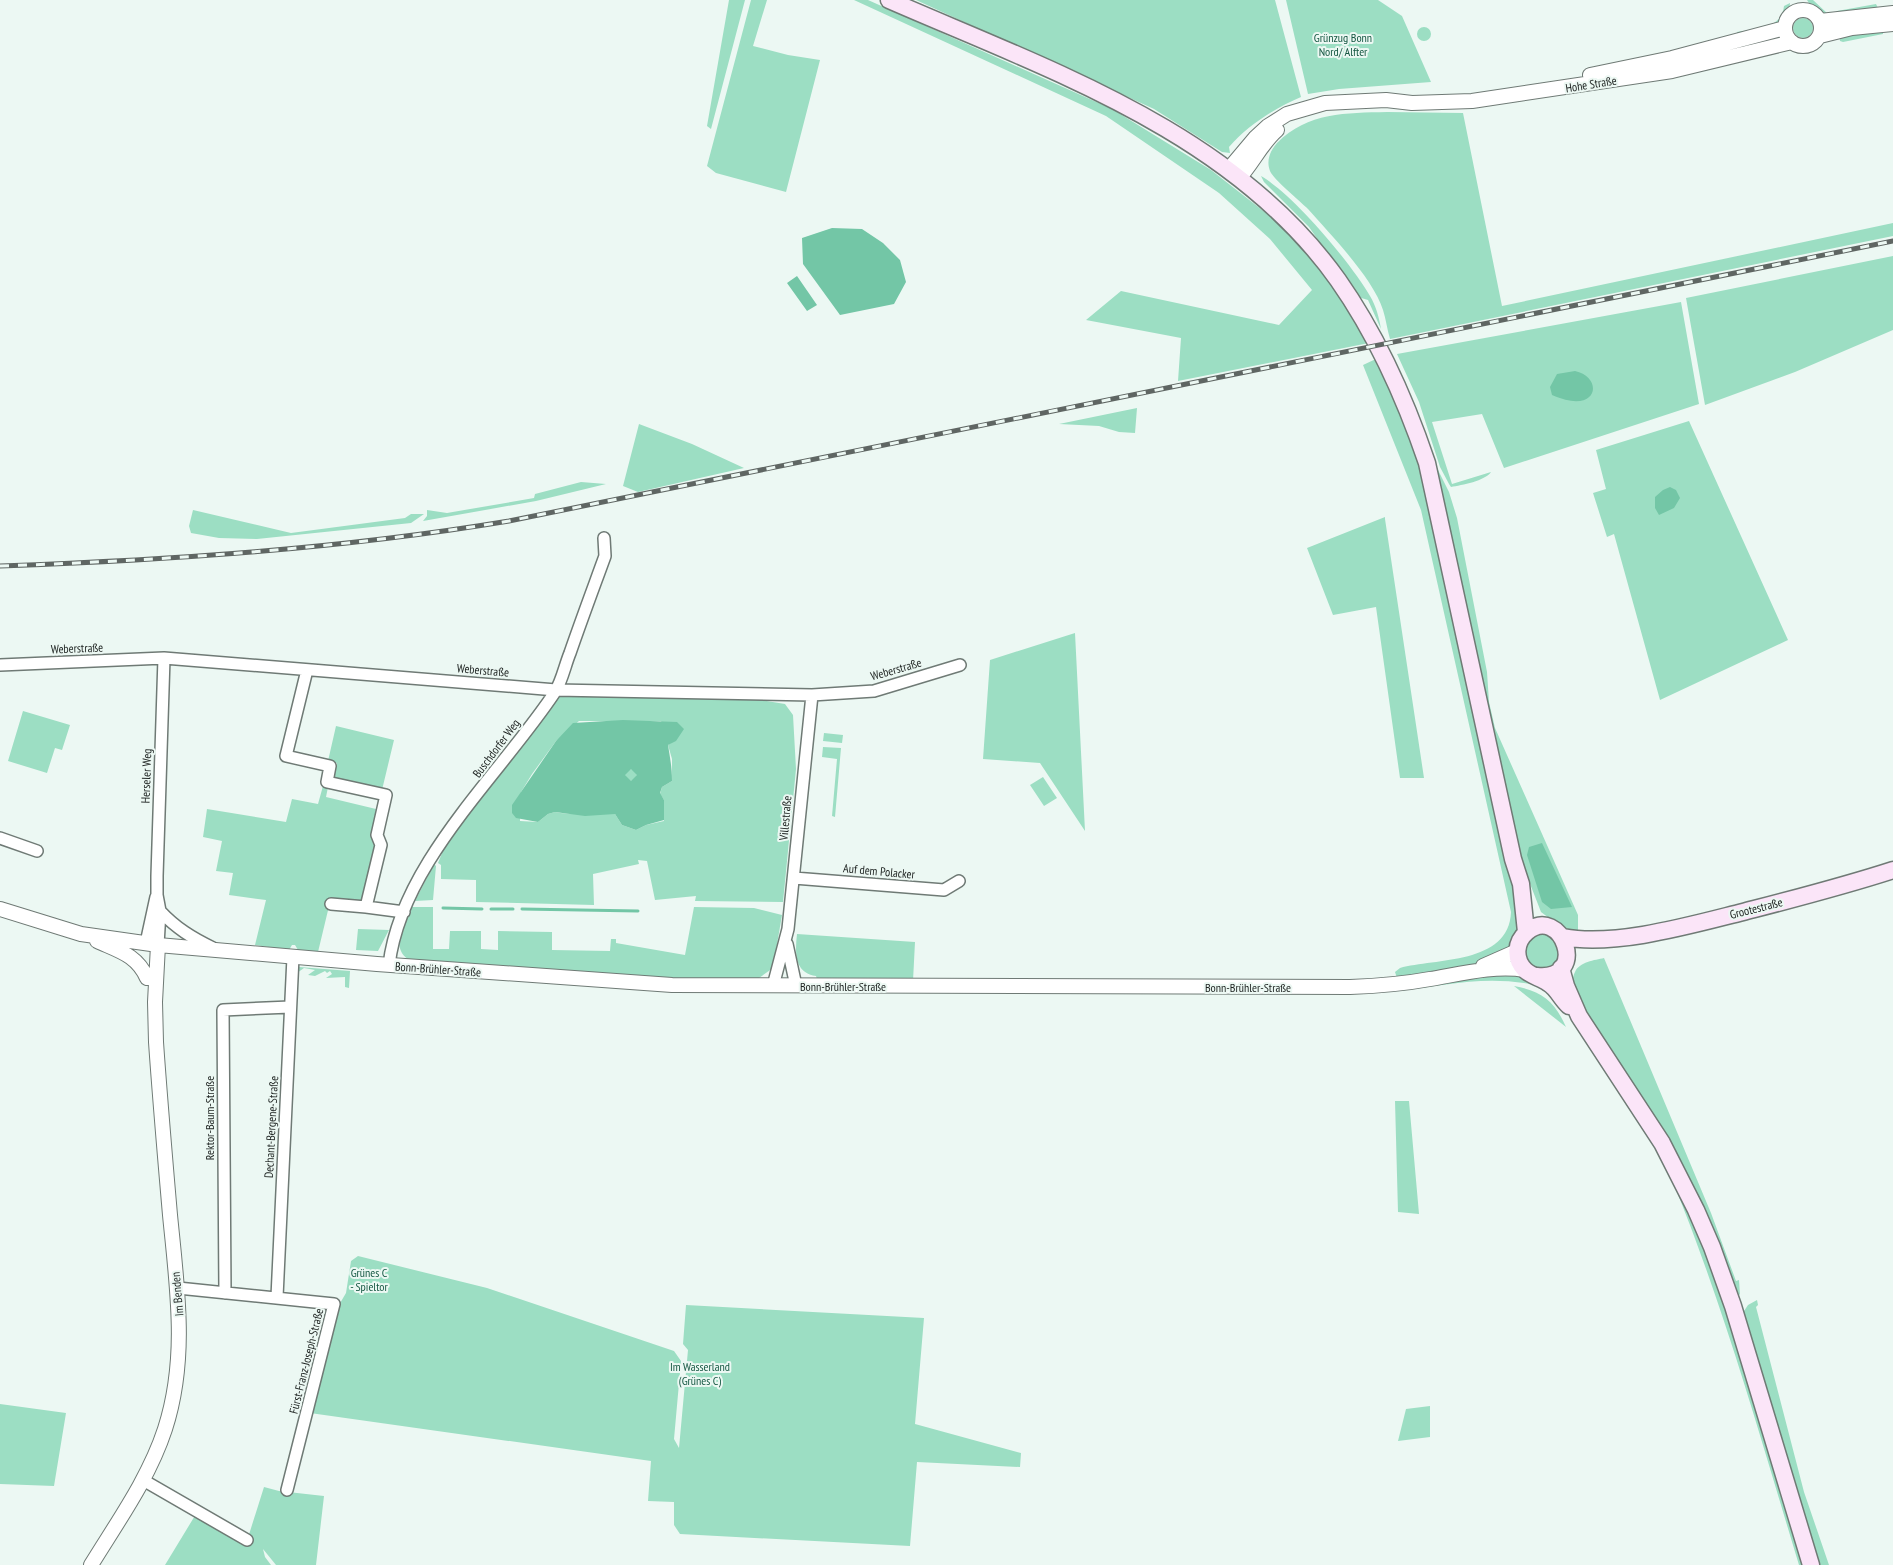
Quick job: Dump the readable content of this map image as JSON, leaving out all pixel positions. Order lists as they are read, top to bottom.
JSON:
{
  "streets": {
    "main road": ["Grootestraße"],
    "street": [
      "Hohe Straße",
      "Weberstraße",
      "Buschdorfer Weg",
      "Herseler Weg",
      "Villestraße",
      "Auf dem Polacker",
      "Bonn-Brühler-Straße",
      "Rektor-Baum-Straße",
      "Dechant-Bergene-Straße",
      "Im Benden",
      "Fürst-Franz-Joseph-Straße"
    ]
  },
  "crossings": [
    ["Weberstraße", "Buschdorfer Weg"],
    ["Weberstraße", "Herseler Weg"],
    ["Weberstraße", "Villestraße"],
    ["Buschdorfer Weg", "Bonn-Brühler-Straße"],
    ["Herseler Weg", "Bonn-Brühler-Straße"],
    ["Herseler Weg", "Im Benden"],
    ["Villestraße", "Auf dem Polacker"],
    ["Villestraße", "Bonn-Brühler-Straße"],
    ["Grootestraße", "Bonn-Brühler-Straße"],
    ["Bonn-Brühler-Straße", "Dechant-Bergene-Straße"],
    ["Bonn-Brühler-Straße", "Im Benden"],
    ["Rektor-Baum-Straße", "Dechant-Bergene-Straße"],
    ["Rektor-Baum-Straße", "Fürst-Franz-Joseph-Straße"],
    ["Dechant-Bergene-Straße", "Fürst-Franz-Joseph-Straße"],
    ["Im Benden", "Fürst-Franz-Joseph-Straße"]
  ],
  "parks": ["Grünzug Bonn Nord/ Alfter", "Grünes C - Spieltor", "Im Wasserland (Grünes C)"]
}
